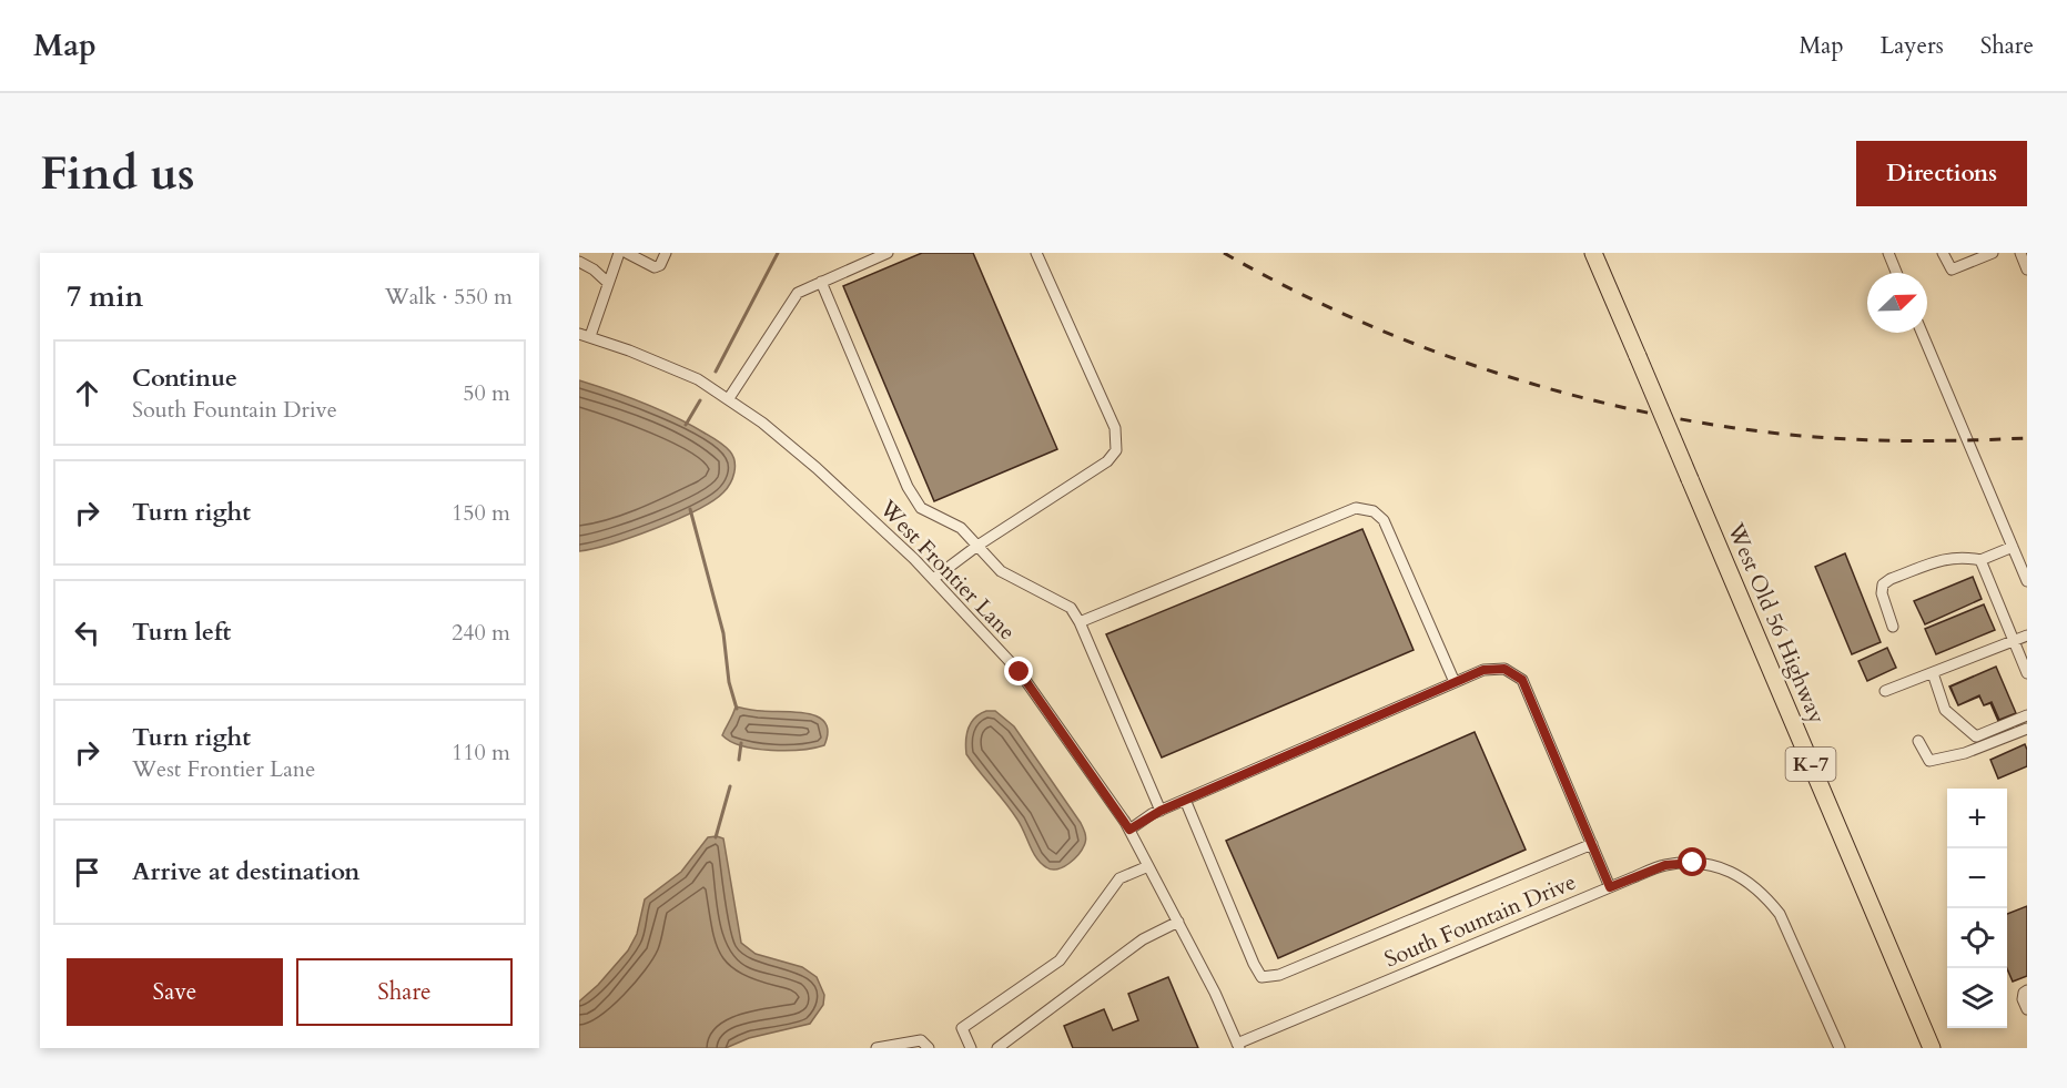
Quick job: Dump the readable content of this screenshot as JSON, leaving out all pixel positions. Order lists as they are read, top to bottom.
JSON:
{
  "streets": {
    "highway": ["West Old 56 Highway", "K-7"],
    "street": ["West Frontier Lane", "South Fountain Drive"]
  },
  "crossings": [
    ["West Frontier Lane", "South Fountain Drive"]
  ],
  "north": "top right",
  "page": {
    "header": "Map",
    "nav": ["Map", "Layers", "Share"],
    "buttons": [
      "Directions",
      ["Save", "Share"]
    ],
    "title": "Find us",
    "heading": ["7 min", "Walk · 550 m"],
    "list": [
      ["Continue", "South Fountain Drive", "50 m"],
      ["Turn right", "150 m"],
      ["Turn left", "240 m"],
      ["Turn right", "West Frontier Lane", "110 m"],
      "Arrive at destination"
    ],
    "map_buttons": ["+", "−"]
  }
}
